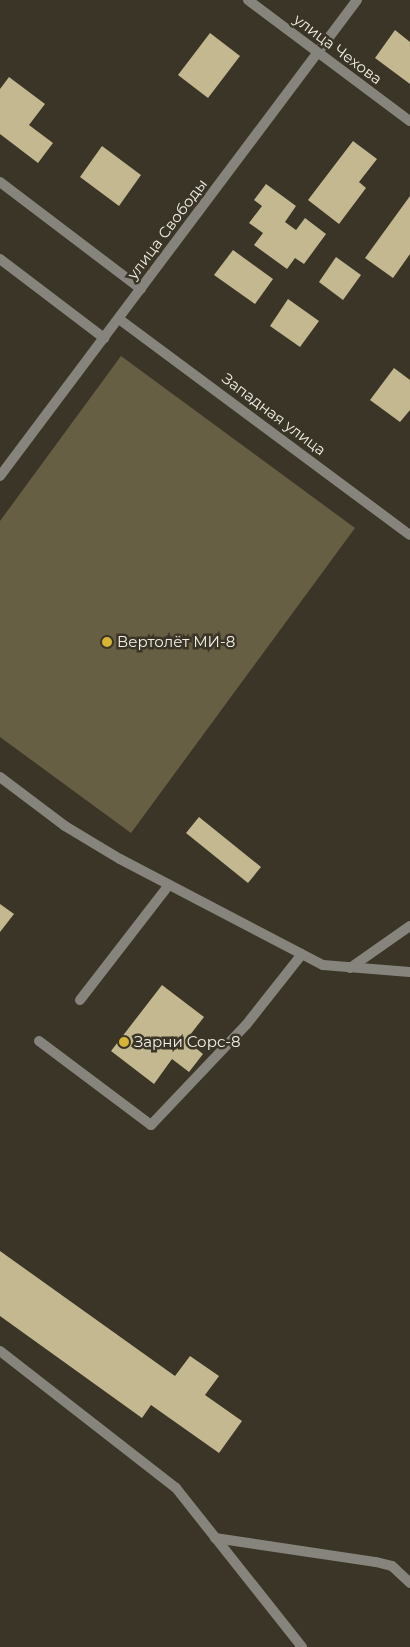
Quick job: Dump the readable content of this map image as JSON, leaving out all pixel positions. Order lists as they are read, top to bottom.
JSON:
{
  "streets": {
    "street": ["улица Чехова", "улица Свободы", "Западная улица"]
  },
  "crossings": [
    ["улица Чехова", "улица Свободы"],
    ["улица Свободы", "Западная улица"]
  ],
  "places": ["Вертолёт МИ-8", "Зарни Сорс-8"]
}
